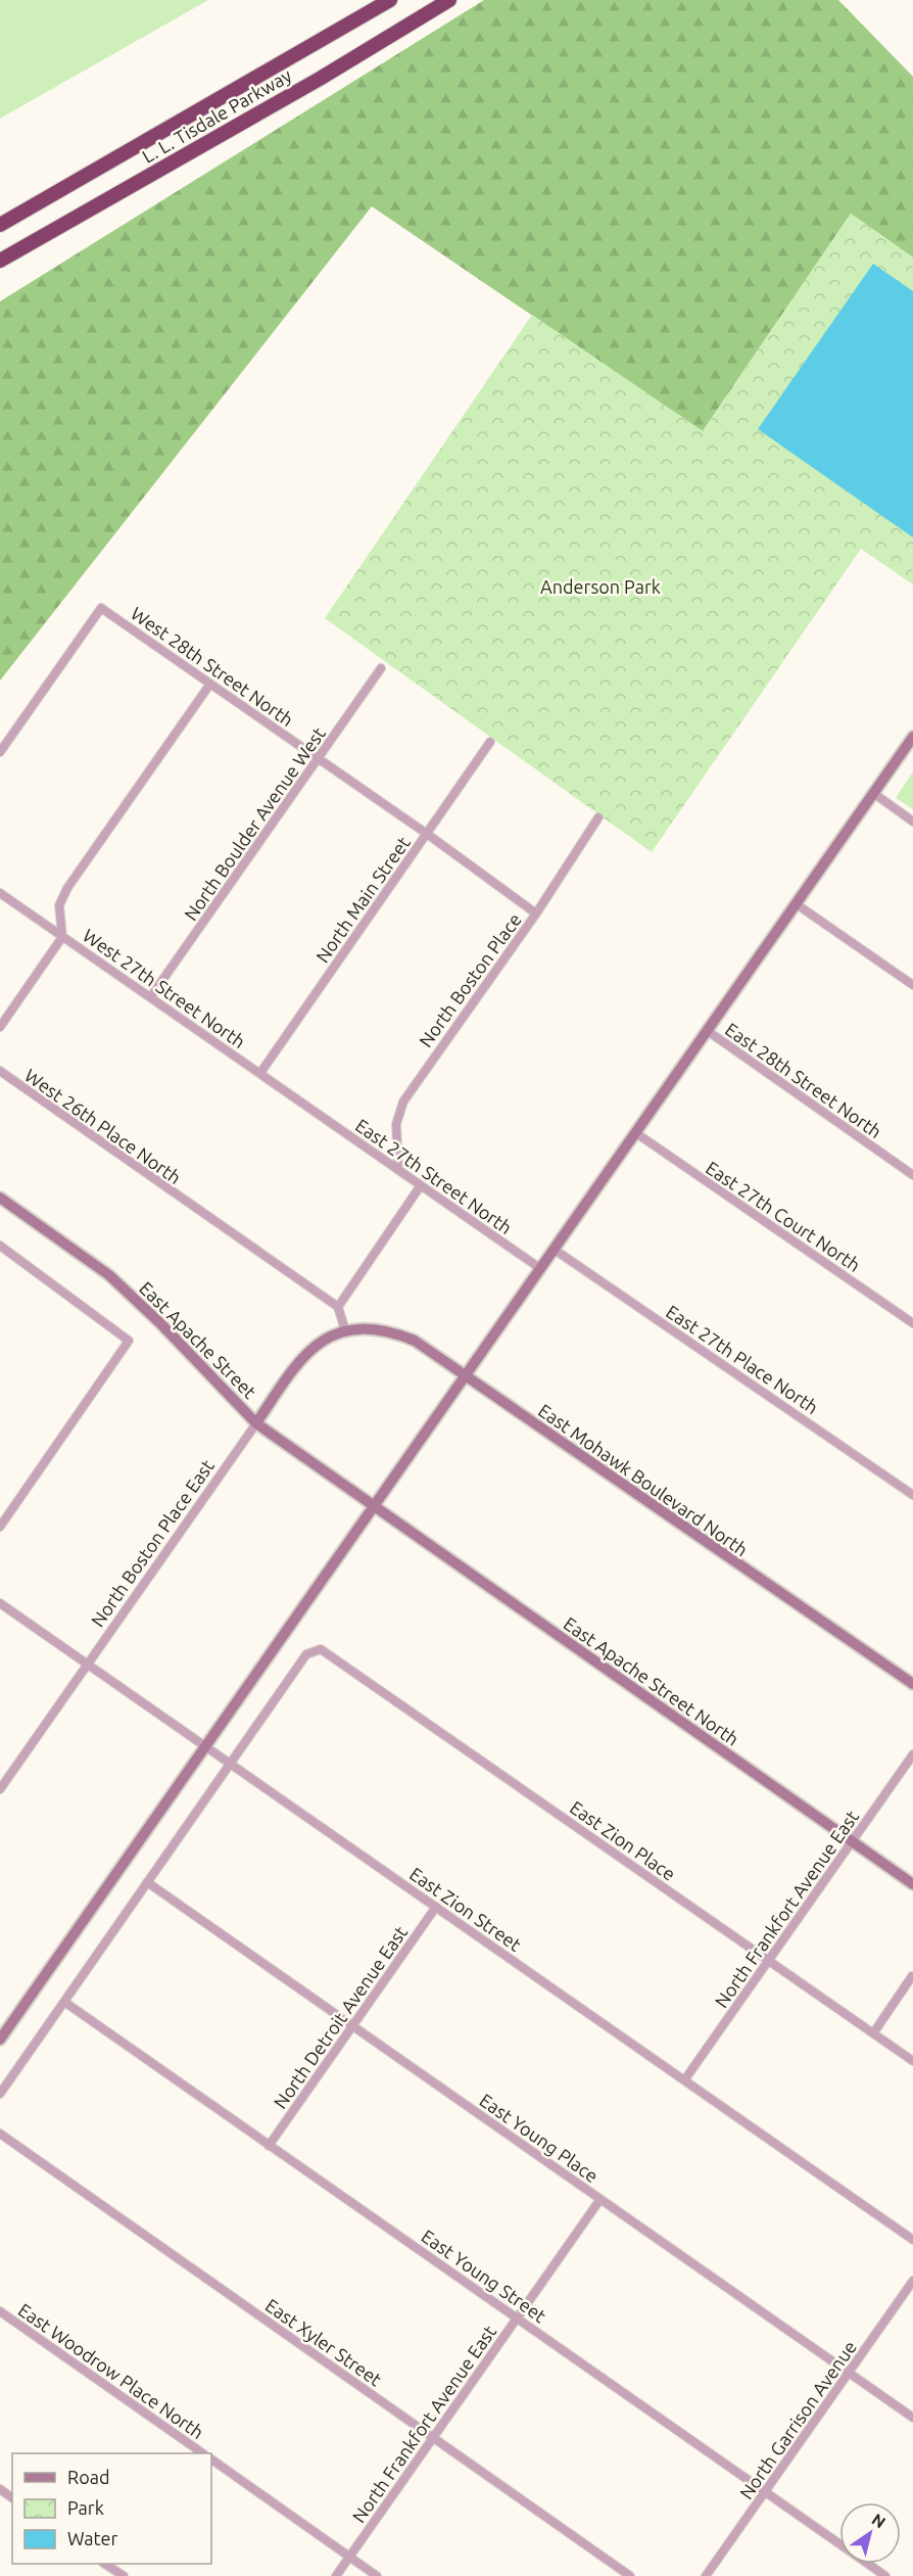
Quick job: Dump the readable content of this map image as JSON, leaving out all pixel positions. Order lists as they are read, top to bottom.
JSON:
{
  "streets": {
    "highway": ["L. L. Tisdale Parkway"],
    "main road": [
      "East Apache Street",
      "East Mohawk Boulevard North",
      "North Boston Place East",
      "East Apache Street North"
    ],
    "street": [
      "West 28th Street North",
      "North Boulder Avenue West",
      "North Main Street",
      "North Boston Place",
      "West 27th Street North",
      "East 28th Street North",
      "West 26th Place North",
      "East 27th Street North",
      "East 27th Court North",
      "East 27th Place North",
      "East Zion Place",
      "East Zion Street",
      "North Frankfort Avenue East",
      "North Detroit Avenue East",
      "East Young Place",
      "East Young Street",
      "East Xyler Street",
      "East Woodrow Place North",
      "North Garrison Avenue"
    ]
  },
  "crossings": [
    ["West 28th Street North", "North Boulder Avenue West"],
    ["West 28th Street North", "North Main Street"],
    ["North Boulder Avenue West", "West 27th Street North"],
    ["North Main Street", "West 27th Street North"],
    ["North Boston Place", "East 27th Street North"],
    ["West 27th Street North", "East 27th Street North"],
    ["East Apache Street", "North Boston Place East"],
    ["East Apache Street", "East Apache Street North"],
    ["East Mohawk Boulevard North", "North Boston Place East"],
    ["North Boston Place East", "East Zion Street"],
    ["East Apache Street North", "North Frankfort Avenue East"],
    ["East Zion Place", "East Zion Street"],
    ["East Zion Place", "North Frankfort Avenue East"],
    ["East Zion Street", "North Frankfort Avenue East"],
    ["East Zion Street", "North Detroit Avenue East"],
    ["North Frankfort Avenue East", "East Young Place"],
    ["North Frankfort Avenue East", "East Young Street"],
    ["North Frankfort Avenue East", "East Xyler Street"],
    ["North Frankfort Avenue East", "East Woodrow Place North"],
    ["North Detroit Avenue East", "East Young Place"],
    ["North Detroit Avenue East", "East Young Street"],
    ["East Young Place", "North Garrison Avenue"],
    ["East Young Street", "North Garrison Avenue"]
  ],
  "parks": ["Anderson Park"],
  "legend": ["Road", "Park", "Water"],
  "north": "top right"
}
